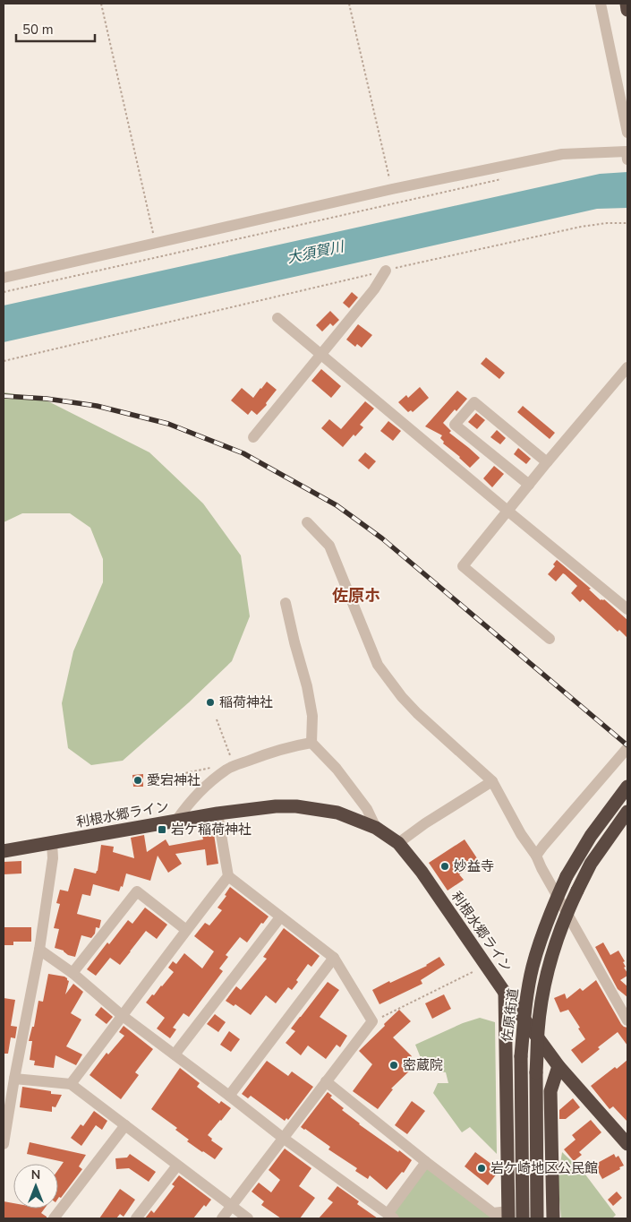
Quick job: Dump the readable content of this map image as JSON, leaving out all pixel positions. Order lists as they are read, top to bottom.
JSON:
{
  "streets": {
    "highway": ["利根水郷ライン", "佐原街道"]
  },
  "districts": ["佐原ホ"],
  "water": ["大須賀川"],
  "places": {
    "other": [
      "稲荷神社",
      "愛宕神社",
      "妙益寺",
      "密蔵院",
      "岩ケ崎地区公民館"
    ],
    "transit": ["岩ケ稲荷神社"]
  },
  "scale_bar": "50 m",
  "north": "top"
}
